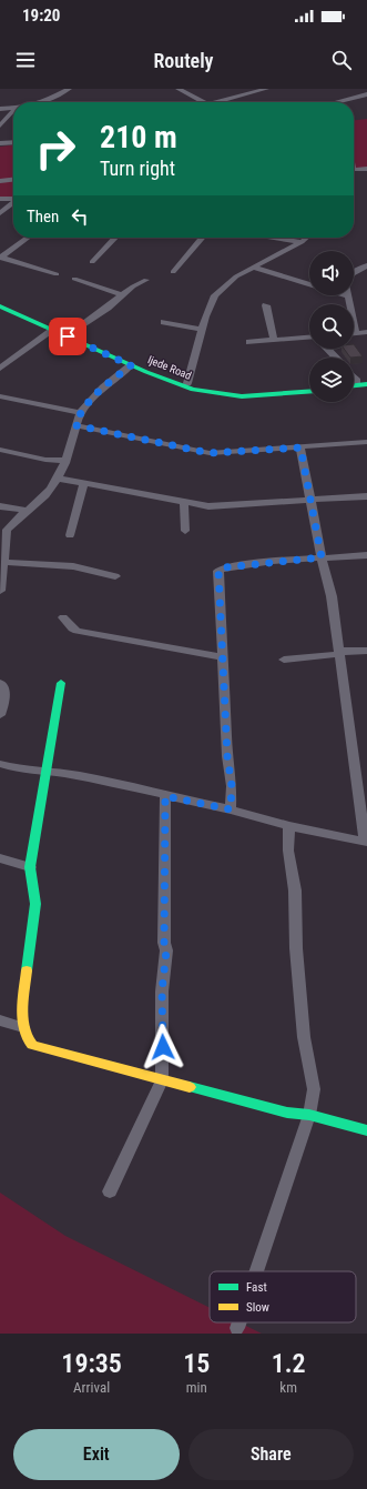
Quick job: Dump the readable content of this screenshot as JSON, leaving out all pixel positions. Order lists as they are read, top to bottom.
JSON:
{
  "streets": {
    "main road": ["Ijede Road"]
  },
  "legend": ["Fast", "Slow"],
  "page": {
    "status": "19:20",
    "header": "Routely",
    "turn": ["210 m", "Turn right"],
    "then": "Then",
    "eta": [
      "19:35",
      "Arrival",
      "15",
      "min",
      "1.2",
      "km"
    ],
    "buttons": ["Exit", "Share"]
  }
}
